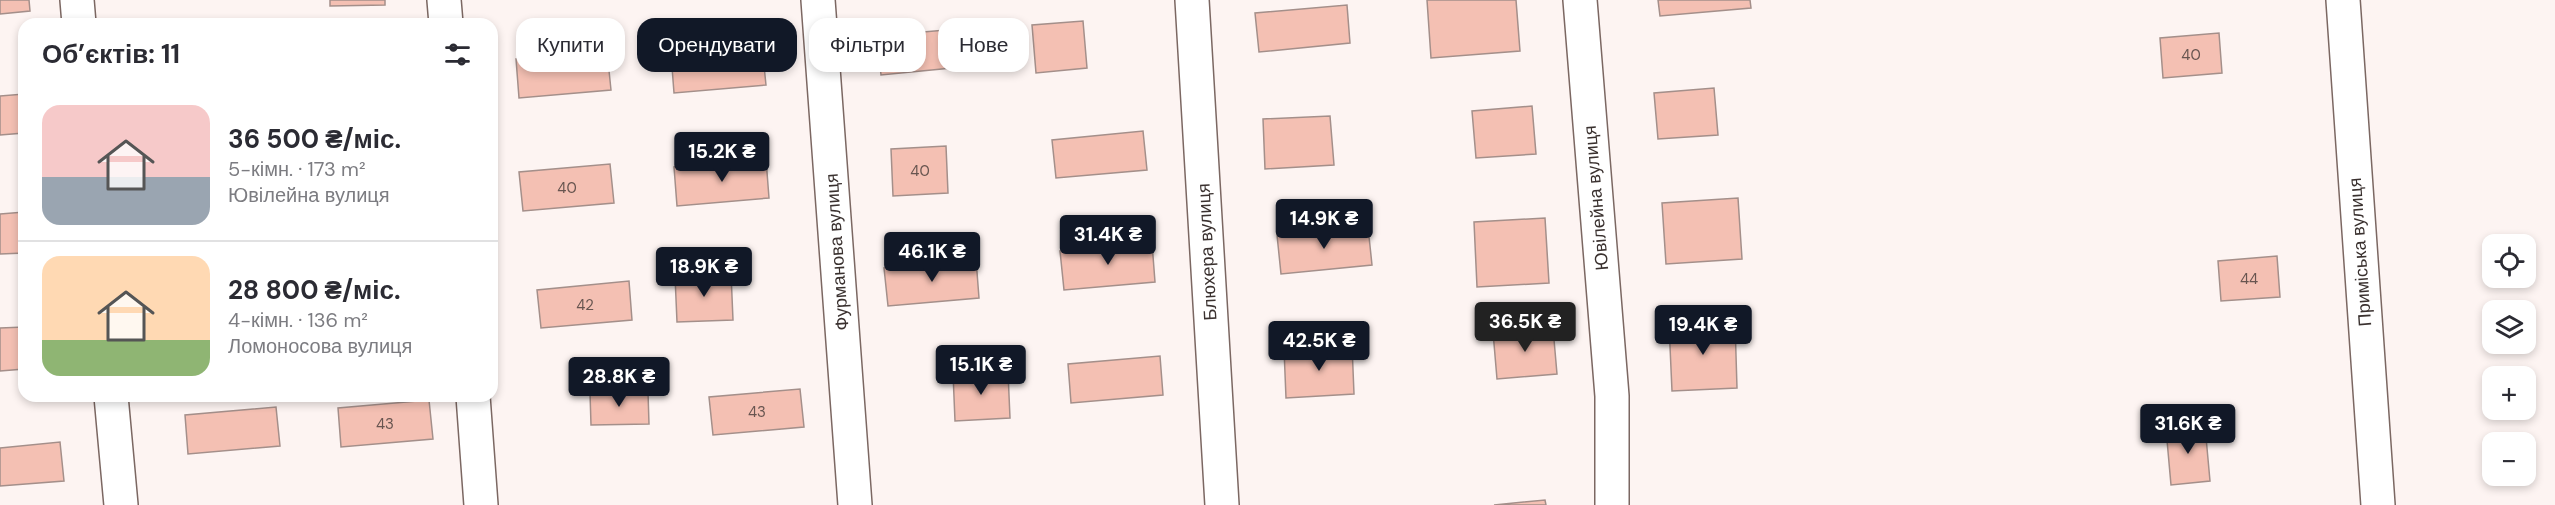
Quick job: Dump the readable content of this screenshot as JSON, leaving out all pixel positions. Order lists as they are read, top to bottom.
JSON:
{
  "streets": {
    "street": [
      "Ювілейна вулиця",
      "Фурманова вулиця",
      "Блюхера вулиця",
      "Приміська вулиця"
    ]
  },
  "house_numbers": [
    "40",
    "40",
    "40",
    "44",
    "42",
    "43",
    "43"
  ],
  "page": {
    "chip": [
      "Купити",
      "Орендувати",
      "Фільтри",
      "Нове"
    ],
    "heading": "Об’єктів: 11",
    "list": [
      {
        "name": "36 500 ₴/міс.",
        "note": "5-кімн. · 173 m² · Ювілейна вулиця"
      },
      {
        "name": "28 800 ₴/міс.",
        "note": "4-кімн. · 136 m² · Ломоносова вулиця"
      }
    ],
    "price": [
      "15.2K ₴",
      "14.9K ₴",
      "31.4K ₴",
      "46.1K ₴",
      "18.9K ₴",
      "36.5K ₴",
      "19.4K ₴",
      "42.5K ₴",
      "15.1K ₴",
      "28.8K ₴",
      "31.6K ₴"
    ],
    "map_buttons": ["+", "−"]
  }
}
